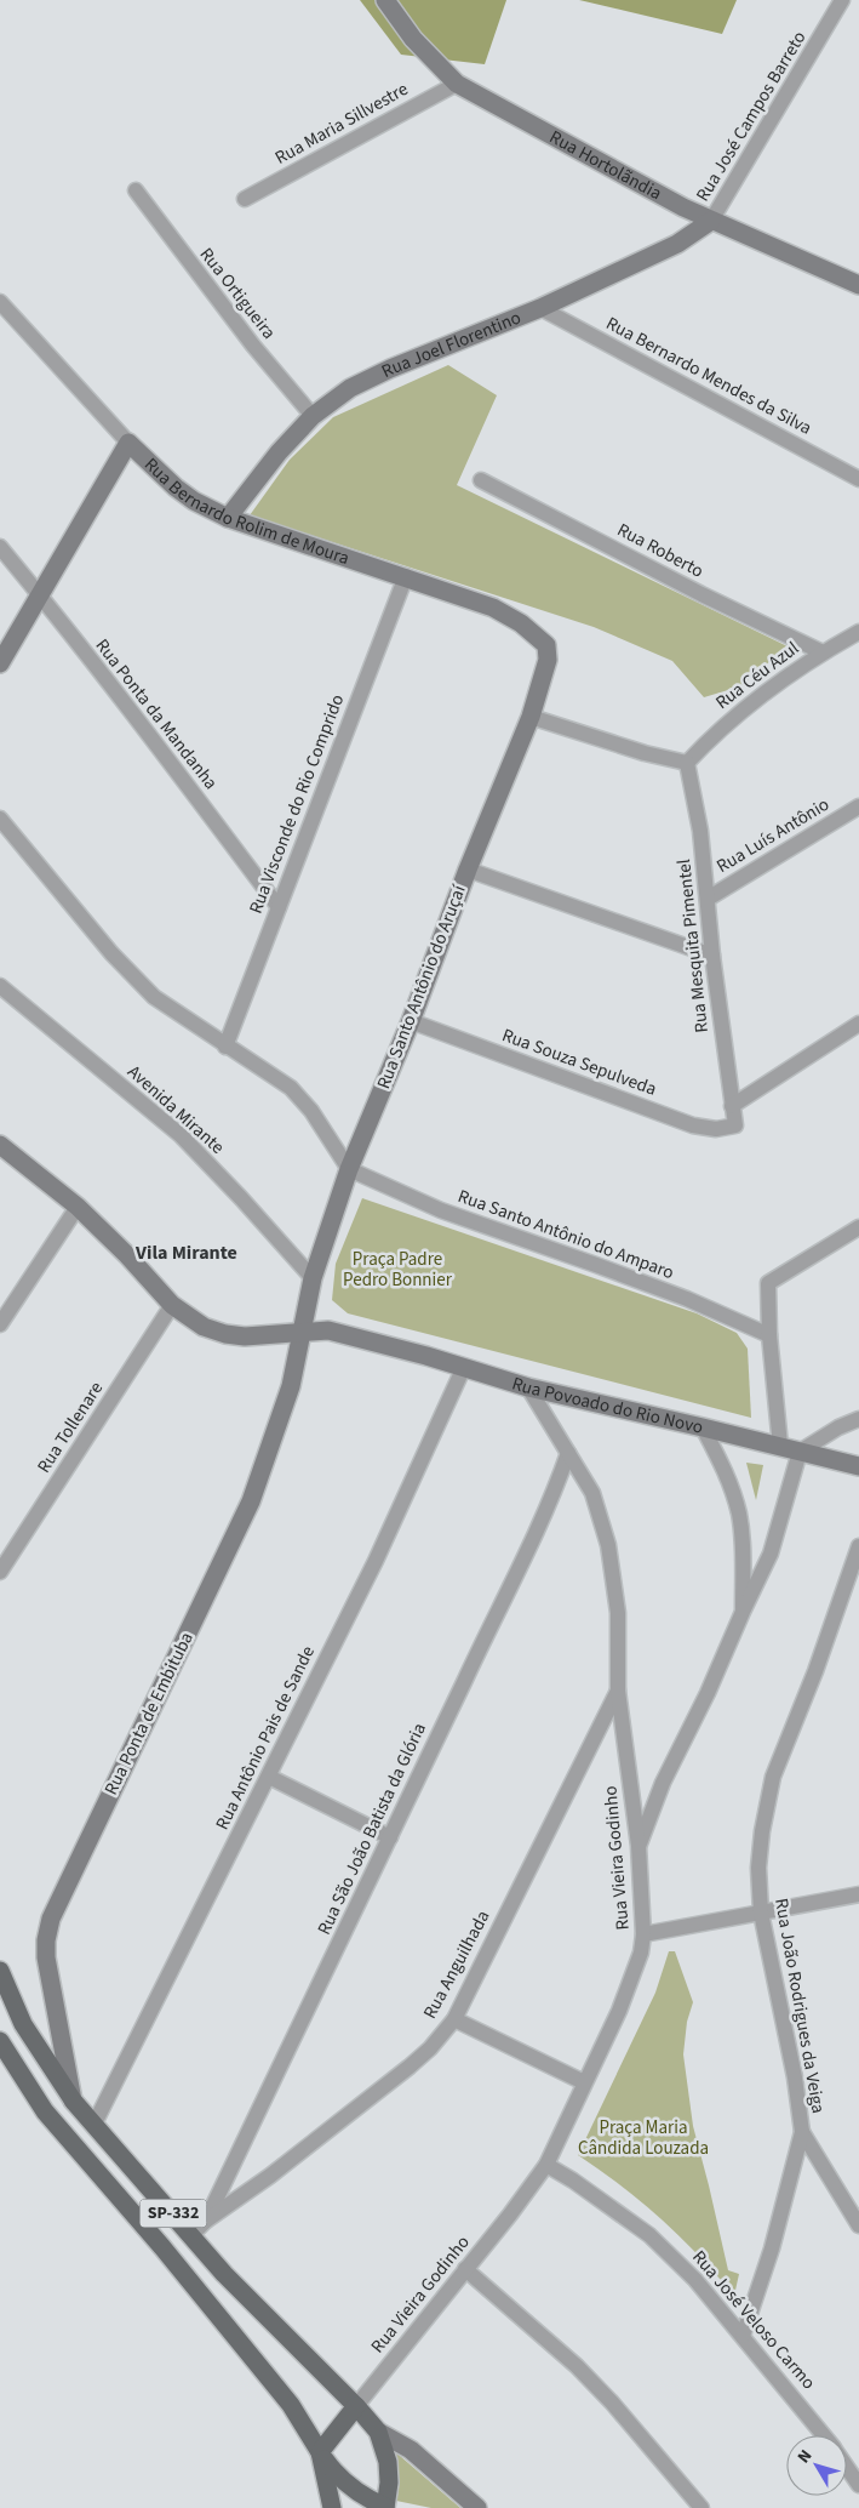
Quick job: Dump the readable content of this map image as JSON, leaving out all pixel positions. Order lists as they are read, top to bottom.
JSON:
{
  "streets": {
    "main road": ["SP-332"],
    "street": [
      "Rua José Campos Barreto",
      "Rua Maria Sillvestre",
      "Rua Hortolãndia",
      "Rua Ortigueira",
      "Rua Joel Florentino",
      "Rua Bernardo Mendes da Silva",
      "Rua Bernardo Rolim de Moura",
      "Rua Roberto",
      "Rua Céu Azul",
      "Rua Ponta da Mandanha",
      "Rua Visconde do Rio Comprido",
      "Rua Luís Antônio",
      "Rua Mesquita Pimentel",
      "Rua Santo Antônio do Aruçaí",
      "Rua Souza Sepulveda",
      "Avenida Mirante",
      "Rua Santo Antônio do Amparo",
      "Rua Povoado do Rio Novo",
      "Rua Tollenare",
      "Rua Ponta de Embituba",
      "Rua Antônio Pais de Sande",
      "Rua São João Batista da Glória",
      "Rua Vieira Godinho",
      "Rua Anguilhada",
      "Rua João Rodrigues da Veiga",
      "Rua José Veloso Carmo"
    ]
  },
  "crossings": [
    ["Rua José Campos Barreto", "Rua Hortolãndia"],
    ["Rua José Campos Barreto", "Rua Joel Florentino"],
    ["Rua Maria Sillvestre", "Rua Hortolãndia"],
    ["Rua Hortolãndia", "Rua Joel Florentino"],
    ["Rua Ortigueira", "Rua Joel Florentino"],
    ["Rua Joel Florentino", "Rua Bernardo Mendes da Silva"],
    ["Rua Joel Florentino", "Rua Bernardo Rolim de Moura"],
    ["Rua Bernardo Rolim de Moura", "Rua Visconde do Rio Comprido"],
    ["Rua Bernardo Rolim de Moura", "Rua Santo Antônio do Aruçaí"],
    ["Rua Roberto", "Rua Céu Azul"],
    ["Rua Céu Azul", "Rua Mesquita Pimentel"],
    ["Rua Ponta da Mandanha", "Rua Visconde do Rio Comprido"],
    ["Rua Luís Antônio", "Rua Mesquita Pimentel"],
    ["Rua Mesquita Pimentel", "Rua Souza Sepulveda"],
    ["Rua Santo Antônio do Aruçaí", "Rua Souza Sepulveda"],
    ["Rua Santo Antônio do Aruçaí", "Avenida Mirante"],
    ["Rua Santo Antônio do Aruçaí", "Rua Santo Antônio do Amparo"],
    ["Rua Santo Antônio do Aruçaí", "Rua Povoado do Rio Novo"],
    ["Rua Santo Antônio do Aruçaí", "Rua Ponta de Embituba"],
    ["Rua Povoado do Rio Novo", "Rua Tollenare"],
    ["Rua Povoado do Rio Novo", "Rua Ponta de Embituba"],
    ["Rua Povoado do Rio Novo", "Rua Antônio Pais de Sande"],
    ["Rua Povoado do Rio Novo", "Rua Vieira Godinho"],
    ["Rua Ponta de Embituba", "SP-332"],
    ["Rua Antônio Pais de Sande", "SP-332"],
    ["Rua São João Batista da Glória", "Rua Vieira Godinho"],
    ["Rua São João Batista da Glória", "Rua Anguilhada"],
    ["Rua Vieira Godinho", "Rua Anguilhada"],
    ["Rua Vieira Godinho", "SP-332"],
    ["Rua Vieira Godinho", "Rua José Veloso Carmo"],
    ["Rua Anguilhada", "SP-332"],
    ["Rua João Rodrigues da Veiga", "Rua José Veloso Carmo"]
  ],
  "districts": ["Vila Mirante"],
  "parks": ["Praça Padre Pedro Bonnier", "Praça Maria Cândida Louzada"],
  "north": "top left"
}
